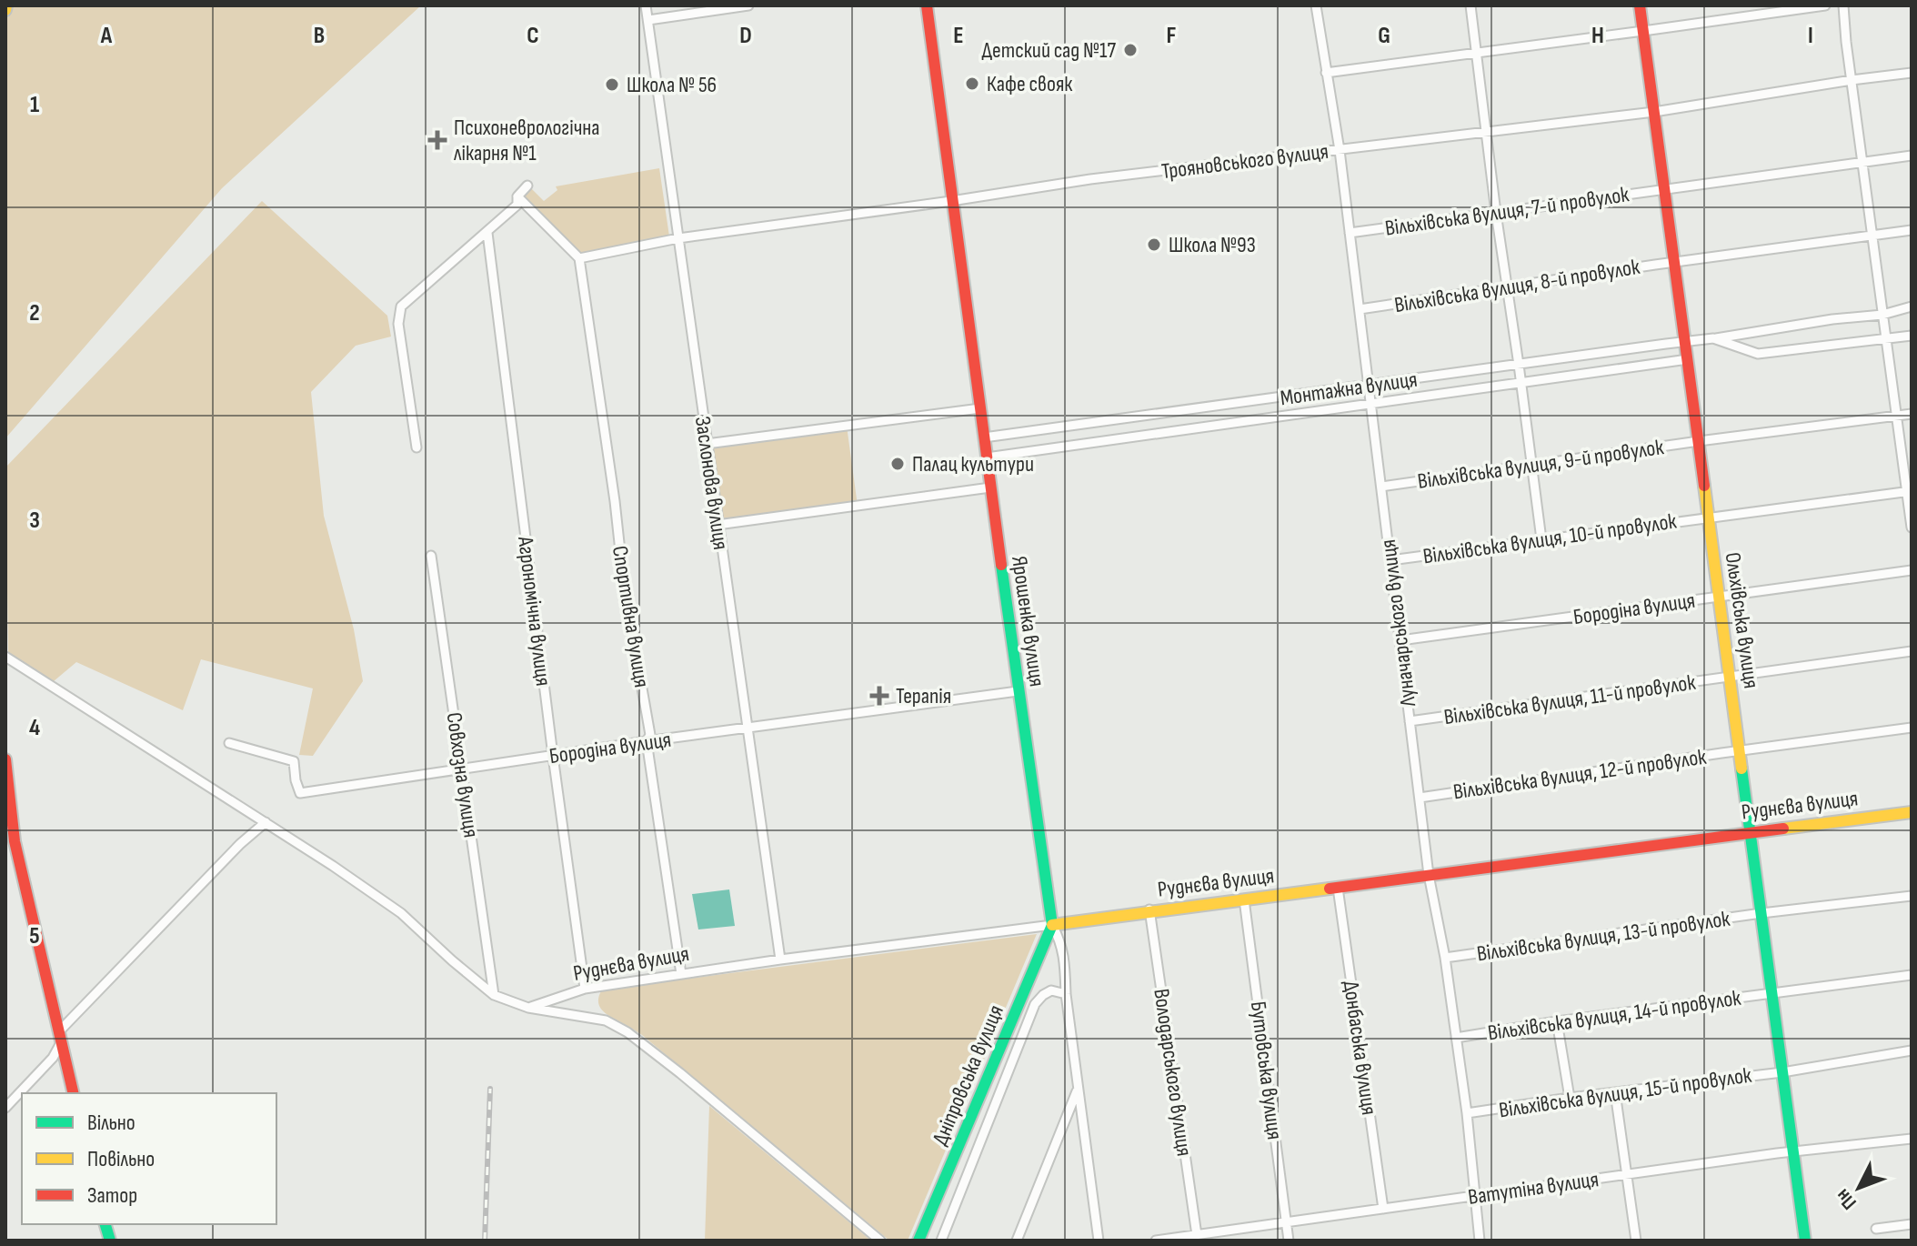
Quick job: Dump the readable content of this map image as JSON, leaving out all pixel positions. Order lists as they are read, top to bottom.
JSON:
{
  "streets": {
    "street": [
      "Трояновського вулиця",
      "Вільхівська вулиця, 7-й провулок",
      "Вільхівська вулиця, 8-й провулок",
      "Монтажна вулиця",
      "Вільхівська вулиця, 9-й провулок",
      "Заслонова вулиця",
      "Вільхівська вулиця, 10-й провулок",
      "Бородіна вулиця",
      "Агрономічна вулиця",
      "Спортивна вулиця",
      "Ольхівська вулиця",
      "Ярошенка вулиця",
      "Луначарського вулиця",
      "Вільхівська вулиця, 11-й провулок",
      "Вільхівська вулиця, 12-й провулок",
      "Совхозна вулиця",
      "Руднєва вулиця",
      "Вільхівська вулиця, 13-й провулок",
      "Вільхівська вулиця, 14-й провулок",
      "Донбаська вулиця",
      "Бутовська вулиця",
      "Володарського вулиця",
      "Дніпровська вулиця",
      "Вільхівська вулиця, 15-й провулок",
      "Ватутіна вулиця"
    ]
  },
  "crossings": [
    ["Трояновського вулиця", "Заслонова вулиця"],
    ["Трояновського вулиця", "Спортивна вулиця"],
    ["Трояновського вулиця", "Ольхівська вулиця"],
    ["Трояновського вулиця", "Ярошенка вулиця"],
    ["Трояновського вулиця", "Луначарського вулиця"],
    ["Вільхівська вулиця, 7-й провулок", "Ольхівська вулиця"],
    ["Вільхівська вулиця, 7-й провулок", "Луначарського вулиця"],
    ["Вільхівська вулиця, 8-й провулок", "Ольхівська вулиця"],
    ["Вільхівська вулиця, 8-й провулок", "Луначарського вулиця"],
    ["Монтажна вулиця", "Ольхівська вулиця"],
    ["Монтажна вулиця", "Ярошенка вулиця"],
    ["Монтажна вулиця", "Луначарського вулиця"],
    ["Вільхівська вулиця, 9-й провулок", "Ольхівська вулиця"],
    ["Вільхівська вулиця, 9-й провулок", "Луначарського вулиця"],
    ["Заслонова вулиця", "Бородіна вулиця"],
    ["Заслонова вулиця", "Руднєва вулиця"],
    ["Вільхівська вулиця, 10-й провулок", "Ольхівська вулиця"],
    ["Вільхівська вулиця, 10-й провулок", "Луначарського вулиця"],
    ["Бородіна вулиця", "Агрономічна вулиця"],
    ["Бородіна вулиця", "Спортивна вулиця"],
    ["Бородіна вулиця", "Ольхівська вулиця"],
    ["Бородіна вулиця", "Ярошенка вулиця"],
    ["Бородіна вулиця", "Луначарського вулиця"],
    ["Бородіна вулиця", "Совхозна вулиця"],
    ["Агрономічна вулиця", "Руднєва вулиця"],
    ["Спортивна вулиця", "Руднєва вулиця"],
    ["Ольхівська вулиця", "Вільхівська вулиця, 11-й провулок"],
    ["Ольхівська вулиця", "Вільхівська вулиця, 12-й провулок"],
    ["Ольхівська вулиця", "Руднєва вулиця"],
    ["Ольхівська вулиця", "Вільхівська вулиця, 13-й провулок"],
    ["Ольхівська вулиця", "Вільхівська вулиця, 14-й провулок"],
    ["Ольхівська вулиця", "Вільхівська вулиця, 15-й провулок"],
    ["Ольхівська вулиця", "Ватутіна вулиця"],
    ["Ярошенка вулиця", "Руднєва вулиця"],
    ["Ярошенка вулиця", "Дніпровська вулиця"],
    ["Луначарського вулиця", "Вільхівська вулиця, 11-й провулок"],
    ["Луначарського вулиця", "Вільхівська вулиця, 12-й провулок"],
    ["Луначарського вулиця", "Руднєва вулиця"],
    ["Луначарського вулиця", "Вільхівська вулиця, 13-й провулок"],
    ["Луначарського вулиця", "Вільхівська вулиця, 14-й провулок"],
    ["Луначарського вулиця", "Вільхівська вулиця, 15-й провулок"],
    ["Луначарського вулиця", "Ватутіна вулиця"],
    ["Руднєва вулиця", "Донбаська вулиця"],
    ["Руднєва вулиця", "Бутовська вулиця"],
    ["Руднєва вулиця", "Володарського вулиця"],
    ["Руднєва вулиця", "Дніпровська вулиця"],
    ["Донбаська вулиця", "Ватутіна вулиця"],
    ["Бутовська вулиця", "Ватутіна вулиця"],
    ["Володарського вулиця", "Ватутіна вулиця"]
  ],
  "places": {
    "other": [
      "Детский сад №17",
      "Кафе свояк",
      "Школа № 56",
      "Школа №93",
      "Палац культури"
    ],
    "health": ["Психоневрологічна лікарня №1", "Терапія"]
  },
  "legend": ["Вільно", "Повільно", "Затор"],
  "north": "bottom left",
  "grid": {
    "columns": [
      "A",
      "B",
      "C",
      "D",
      "E",
      "F",
      "G",
      "H",
      "I"
    ],
    "rows": [
      "1",
      "2",
      "3",
      "4",
      "5"
    ]
  }
}
